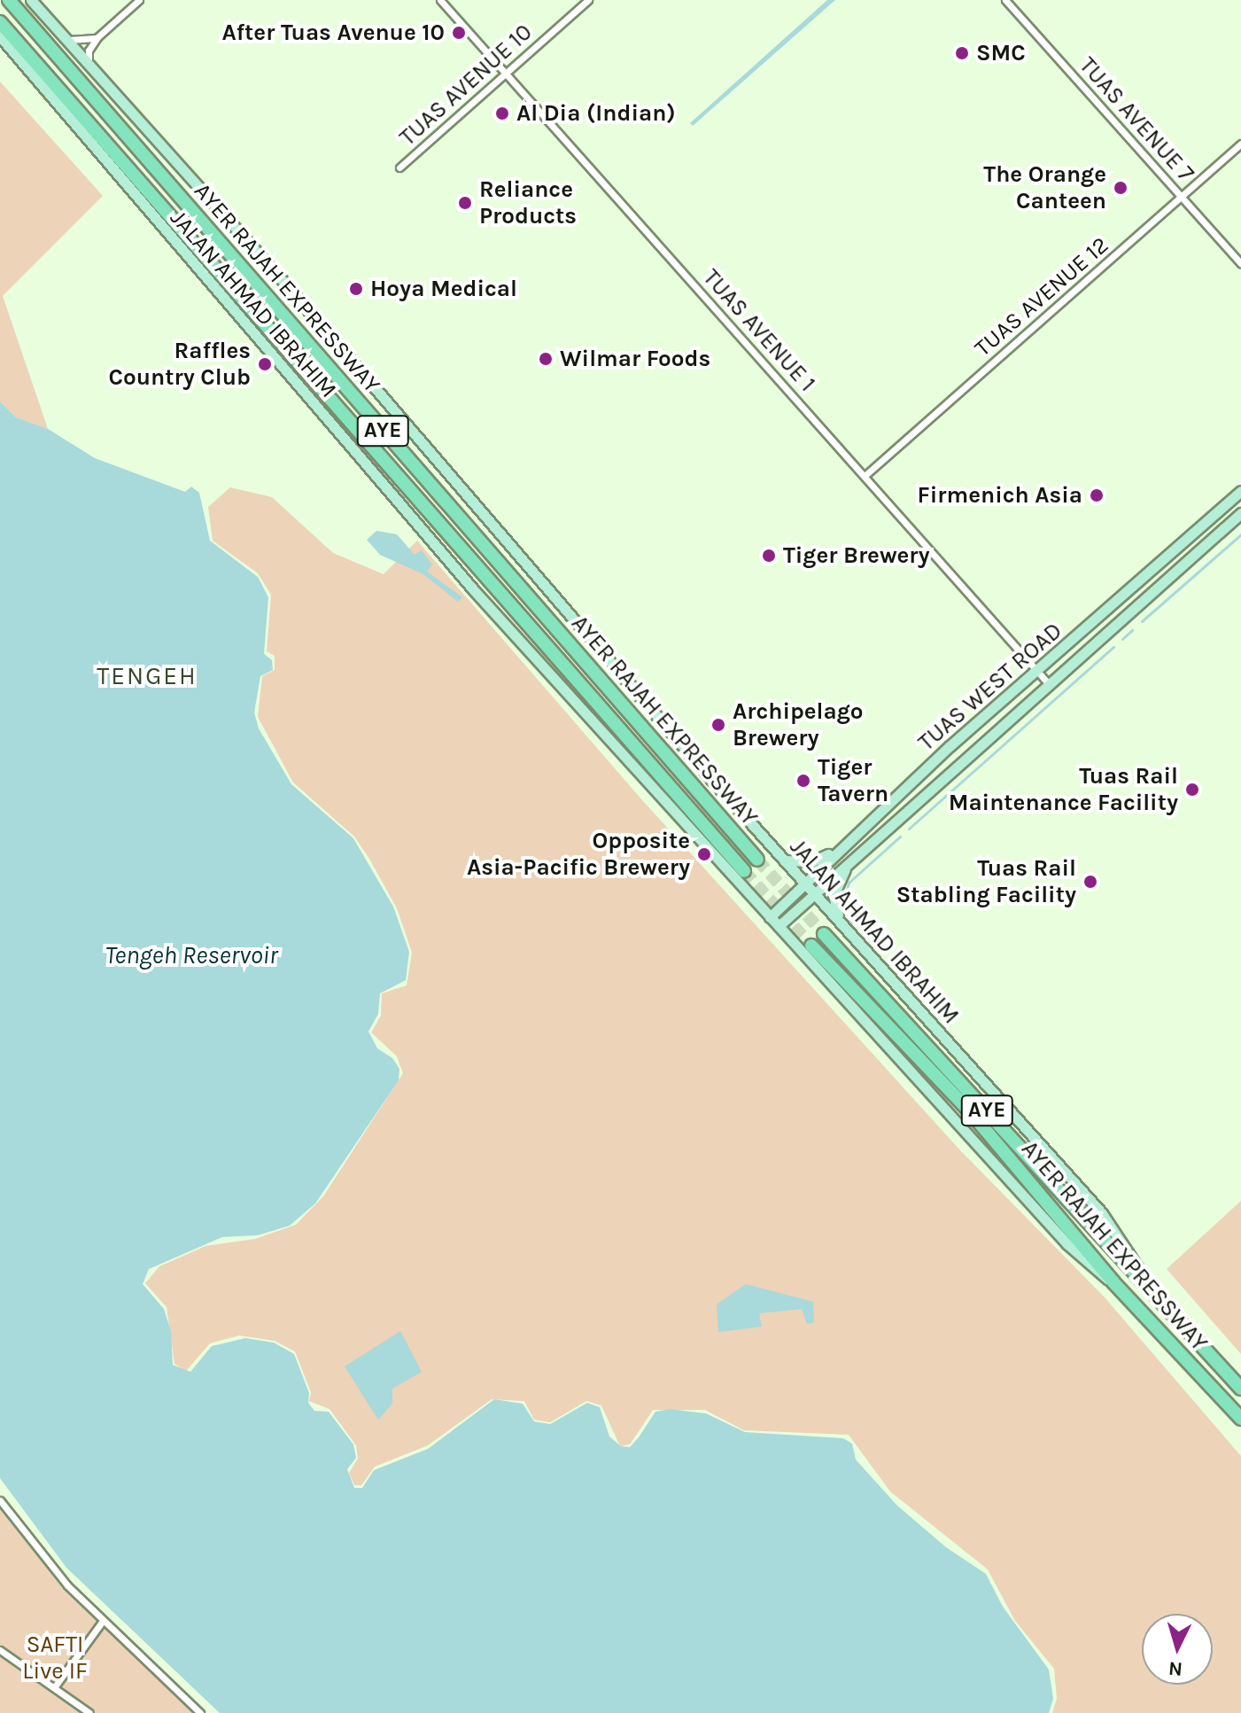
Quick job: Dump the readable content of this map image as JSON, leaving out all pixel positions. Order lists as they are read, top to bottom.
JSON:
{
  "streets": {
    "highway": ["AYER RAJAH EXPRESSWAY", "AYE"],
    "main road": ["JALAN AHMAD IBRAHIM", "TUAS WEST ROAD"],
    "street": [
      "TUAS AVENUE 10",
      "TUAS AVENUE 7",
      "TUAS AVENUE 12",
      "TUAS AVENUE 1"
    ]
  },
  "crossings": [
    ["TUAS AVENUE 10", "TUAS AVENUE 1"],
    ["TUAS AVENUE 7", "TUAS AVENUE 12"],
    ["AYER RAJAH EXPRESSWAY", "JALAN AHMAD IBRAHIM"],
    ["TUAS AVENUE 12", "TUAS AVENUE 1"],
    ["JALAN AHMAD IBRAHIM", "TUAS WEST ROAD"],
    ["TUAS AVENUE 1", "TUAS WEST ROAD"]
  ],
  "districts": ["TENGEH"],
  "water": ["Tengeh Reservoir"],
  "parks": ["SAFTI Live IF"],
  "places": [
    "After Tuas Avenue 10",
    "SMC",
    "Al Dia (Indian)",
    "The Orange Canteen",
    "Reliance Products",
    "Hoya Medical",
    "Wilmar Foods",
    "Raffles Country Club",
    "Firmenich Asia",
    "Tiger Brewery",
    "Archipelago Brewery",
    "Tiger Tavern",
    "Tuas Rail Maintenance Facility",
    "Opposite Asia-Pacific Brewery",
    "Tuas Rail Stabling Facility"
  ],
  "north": "bottom"
}
